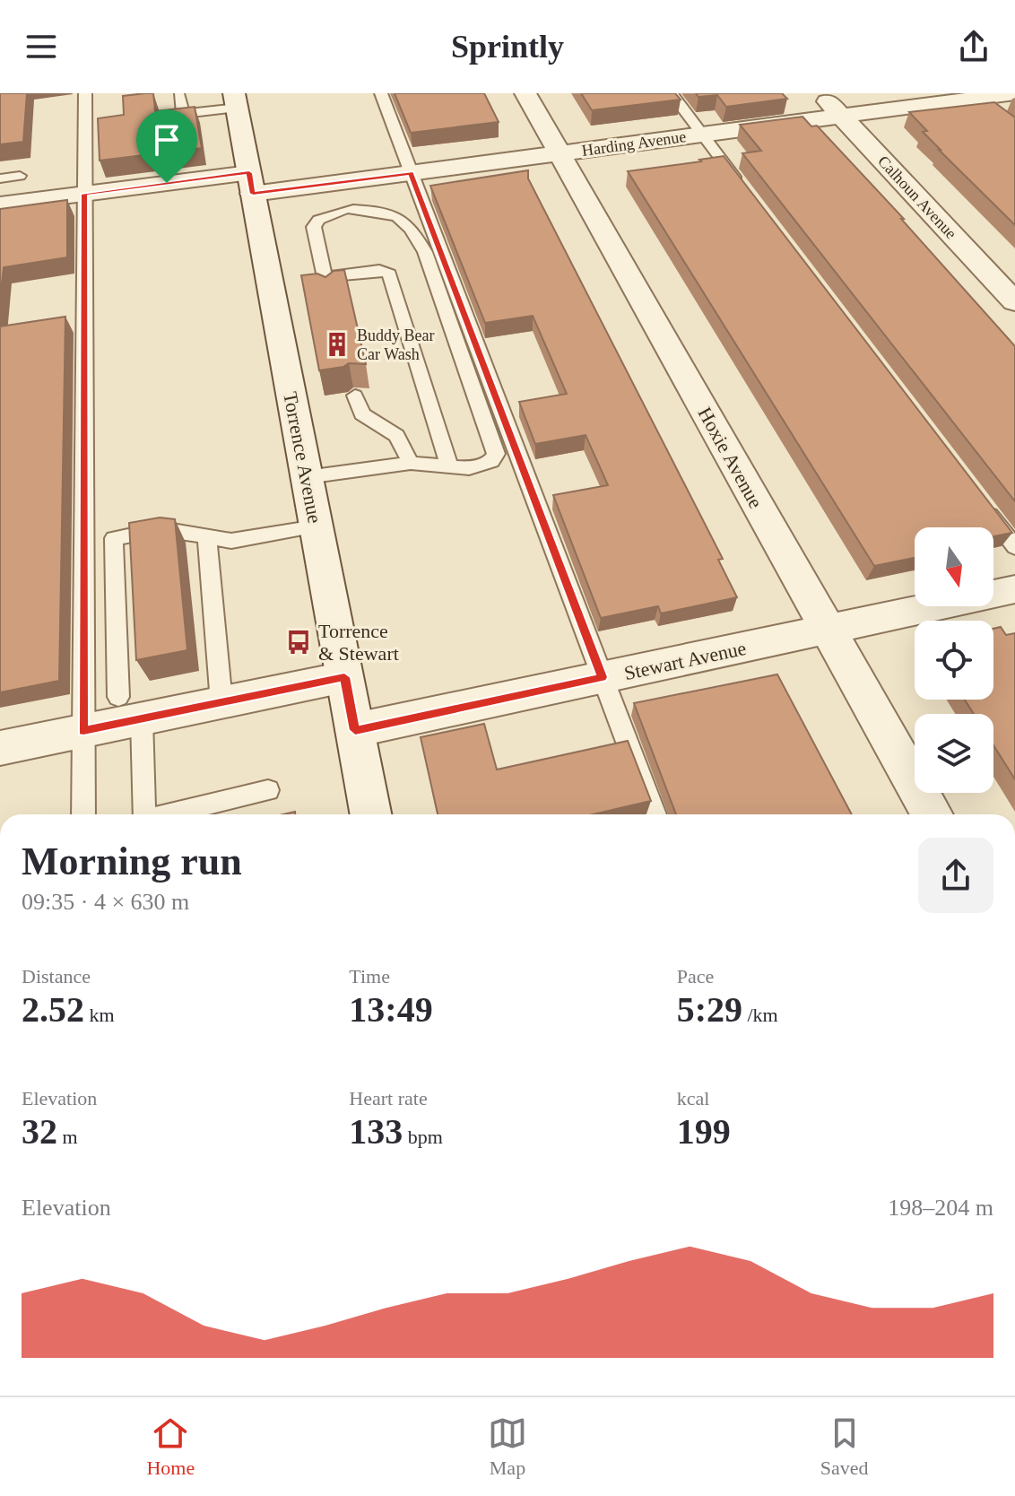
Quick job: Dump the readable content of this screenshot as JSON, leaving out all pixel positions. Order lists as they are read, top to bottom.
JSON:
{
  "streets": {
    "street": [
      "Harding Avenue",
      "Calhoun Avenue",
      "Torrence Avenue",
      "Hoxie Avenue",
      "Stewart Avenue"
    ]
  },
  "crossings": [
    ["Harding Avenue", "Calhoun Avenue"],
    ["Harding Avenue", "Torrence Avenue"],
    ["Harding Avenue", "Hoxie Avenue"],
    ["Torrence Avenue", "Stewart Avenue"],
    ["Hoxie Avenue", "Stewart Avenue"]
  ],
  "places": {
    "building": ["Buddy Bear Car Wash"],
    "bus stop": ["Torrence & Stewart"]
  },
  "north": "bottom",
  "page": {
    "header": "Sprintly",
    "heading": ["Morning run", "09:35 · 4 × 630 m"],
    "stats": [
      ["Distance", "2.52 km"],
      ["Time", "13:49"],
      ["Pace", "5:29 /km"],
      ["Elevation", "32 m"],
      ["Heart rate", "133 bpm"],
      ["kcal", "199"]
    ],
    "chart": ["Elevation", "198–204 m"],
    "tabs": ["Home", "Map", "Saved"]
  }
}
